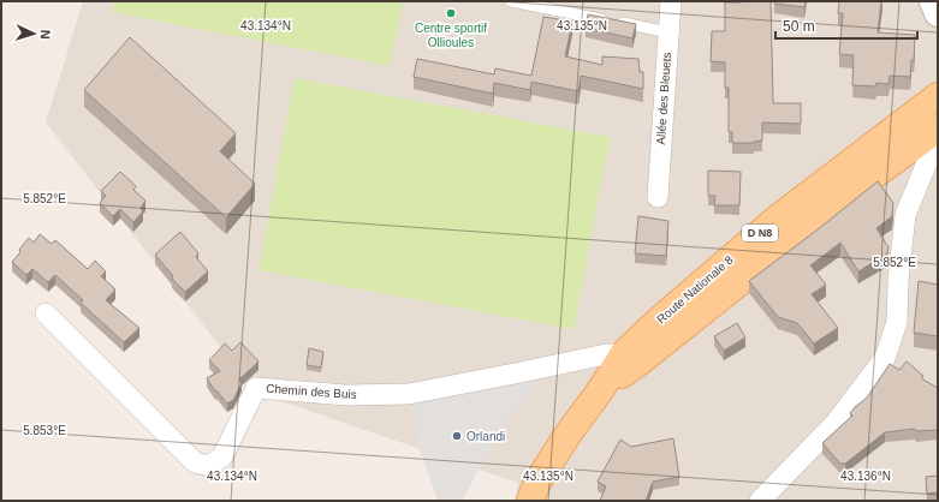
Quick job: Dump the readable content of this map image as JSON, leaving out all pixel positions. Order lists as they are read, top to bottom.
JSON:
{
  "streets": {
    "main road": ["D N8", "Route Nationale 8"],
    "street": ["Allée des Bleuets", "Chemin des Buis"]
  },
  "crossings": [
    ["Route Nationale 8", "Chemin des Buis"]
  ],
  "places": ["Centre sportif Ollioules", "Orlandi"],
  "scale_bar": "50 m",
  "north": "right",
  "coordinates": [
    "43.134°N",
    "43.135°N",
    "5.852°E",
    "5.853°E",
    "43.136°N"
  ]
}
